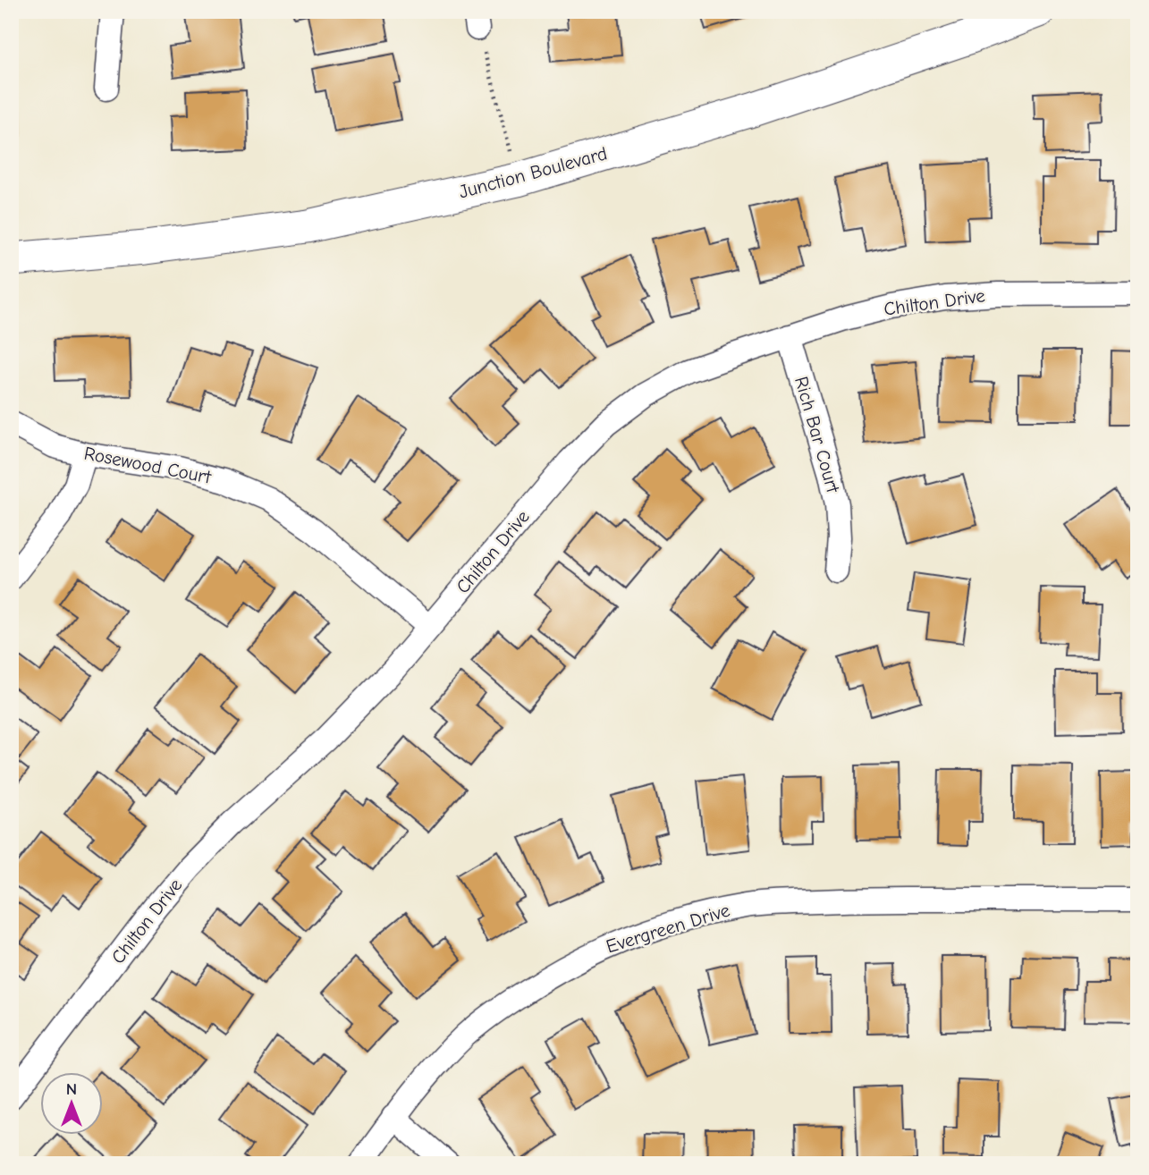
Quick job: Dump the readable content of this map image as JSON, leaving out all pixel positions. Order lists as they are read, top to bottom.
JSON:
{
  "streets": {
    "main road": ["Junction Boulevard"],
    "street": [
      "Chilton Drive",
      "Rich Bar Court",
      "Rosewood Court",
      "Evergreen Drive"
    ]
  },
  "crossings": [
    ["Chilton Drive", "Rich Bar Court"],
    ["Chilton Drive", "Rosewood Court"]
  ],
  "north": "top"
}
